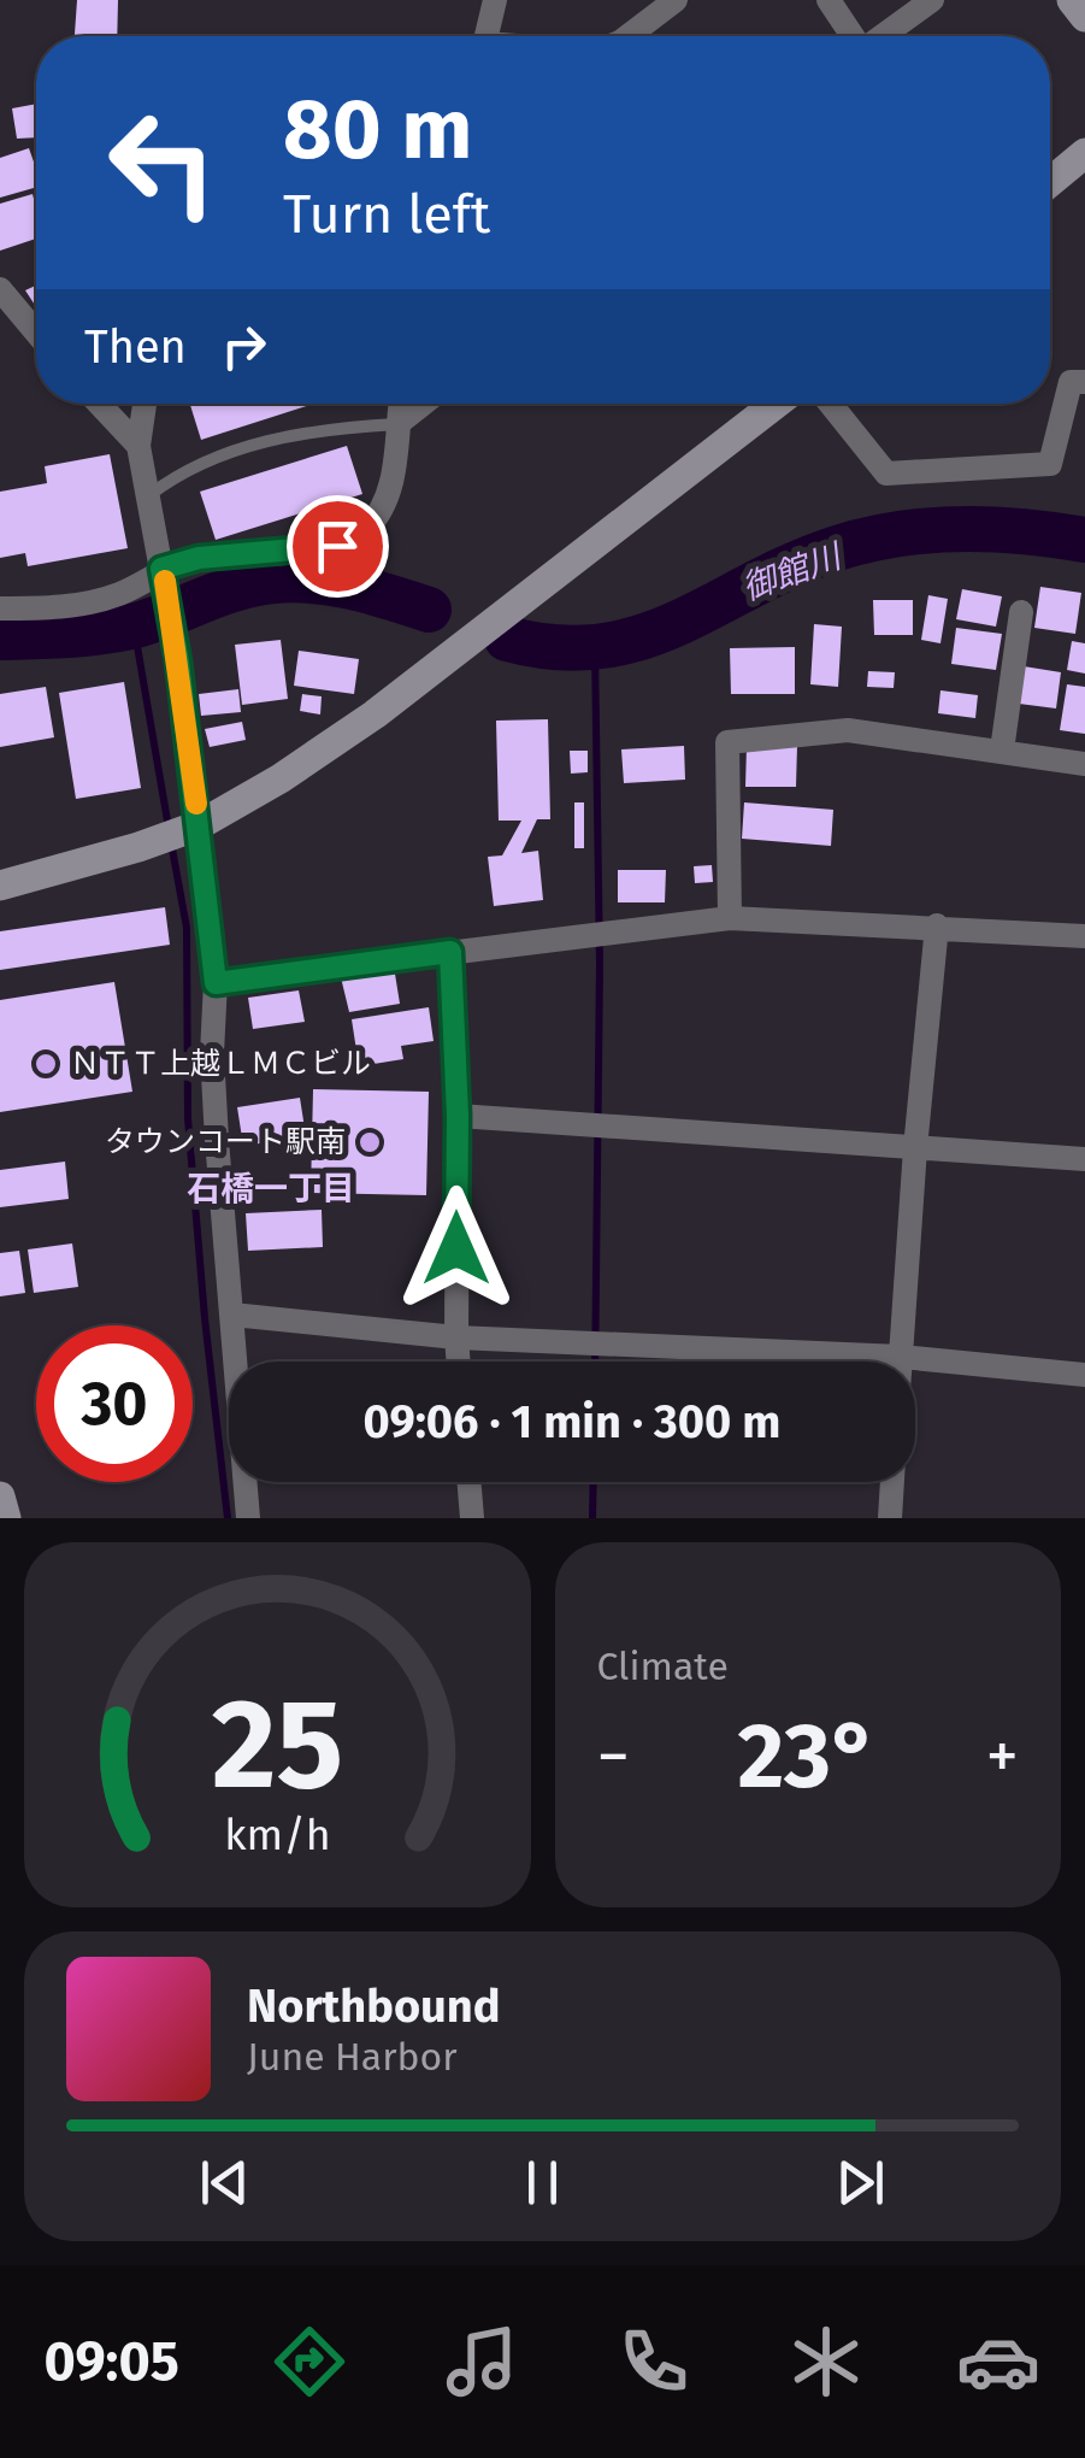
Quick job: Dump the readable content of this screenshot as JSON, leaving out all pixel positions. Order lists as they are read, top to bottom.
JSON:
{
  "districts": ["石橋一丁目"],
  "water": ["御館川"],
  "places": ["ＮＴＴ上越ＬＭＣビル", "タウンコート駅南"],
  "page": {
    "turn": ["80 m", "Turn left"],
    "then": "Then",
    "limit": "30",
    "trip": "09:06 · 1 min · 300 m",
    "tile": "Climate",
    "heat": ["−", "23°", "+"],
    "song": ["Northbound", "June Harbor"],
    "tabs": "09:05",
    "gauge": ["25", "km/h"]
  }
}
